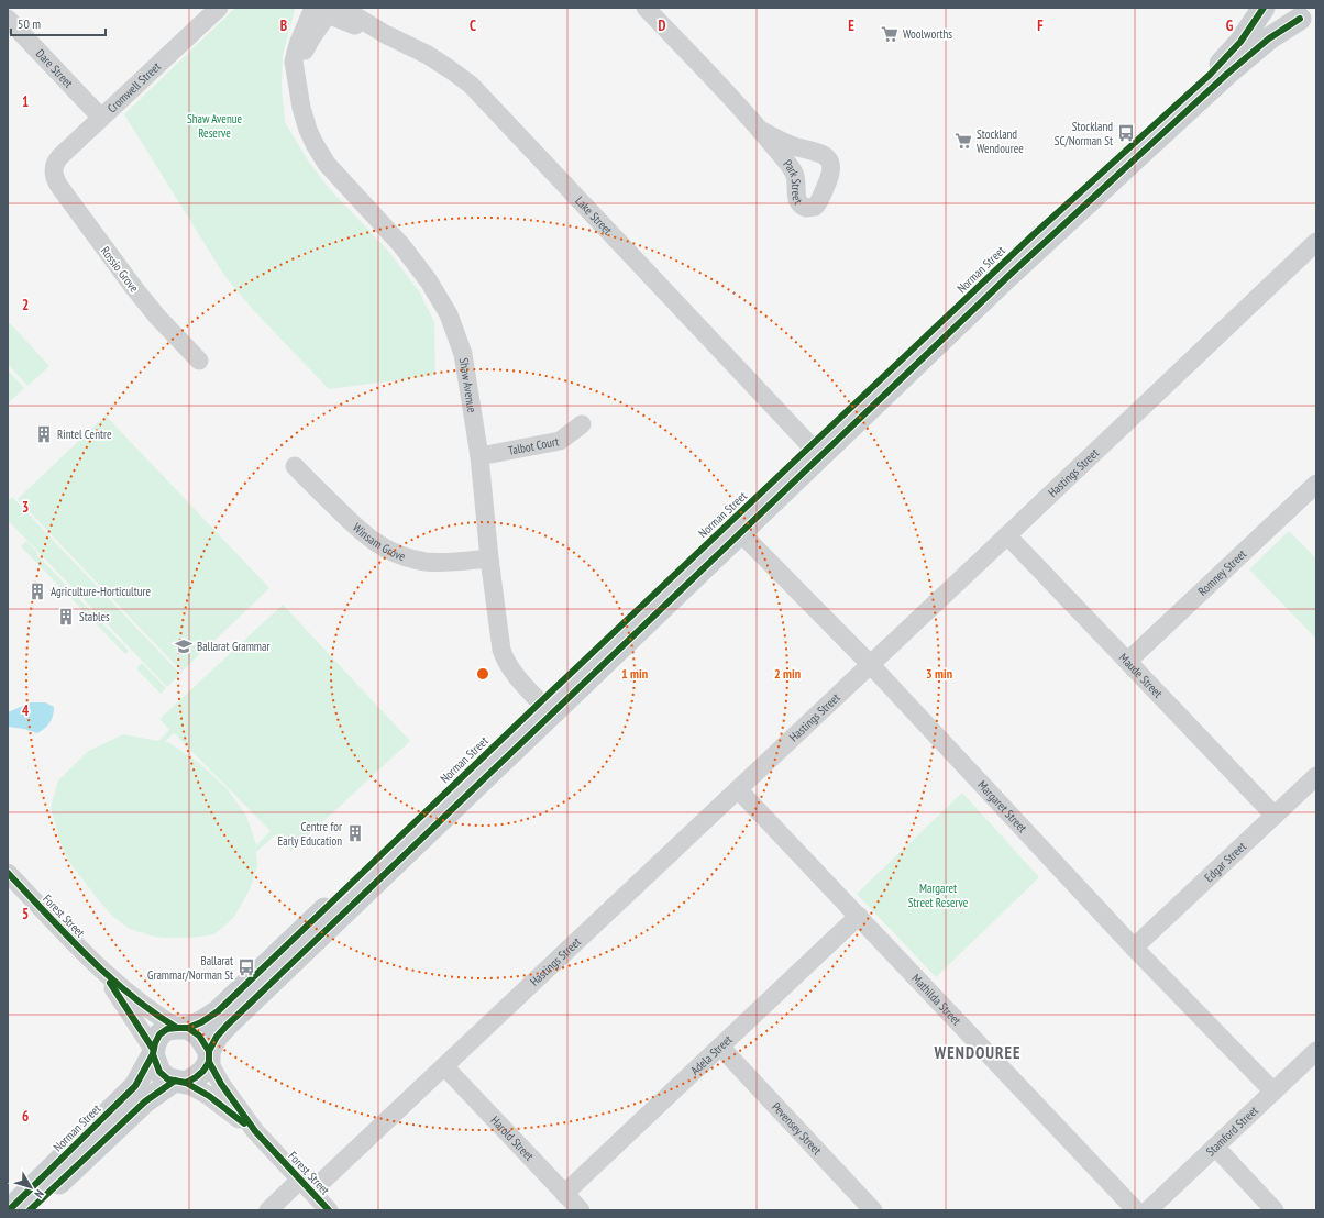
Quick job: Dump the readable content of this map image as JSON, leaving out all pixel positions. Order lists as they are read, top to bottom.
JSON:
{
  "streets": {
    "main road": ["Norman Street"],
    "street": [
      "Dare Street",
      "Cromwell Street",
      "Lake Street",
      "Rossio Grove",
      "Shaw Avenue",
      "Talbot Court",
      "Hastings Street",
      "Winsam Grove",
      "Romney Street",
      "Maude Street",
      "Margaret Street",
      "Edgar Street",
      "Forest Street",
      "Mathilda Street",
      "Adela Street",
      "Pevensey Street",
      "Stamford Street",
      "Harold Street"
    ]
  },
  "crossings": [
    ["Dare Street", "Cromwell Street"],
    ["Cromwell Street", "Rossio Grove"],
    ["Lake Street", "Norman Street"],
    ["Lake Street", "Shaw Avenue"],
    ["Norman Street", "Shaw Avenue"],
    ["Norman Street", "Margaret Street"],
    ["Norman Street", "Forest Street"],
    ["Shaw Avenue", "Talbot Court"],
    ["Shaw Avenue", "Winsam Grove"],
    ["Hastings Street", "Maude Street"],
    ["Hastings Street", "Margaret Street"],
    ["Hastings Street", "Forest Street"],
    ["Hastings Street", "Mathilda Street"],
    ["Hastings Street", "Harold Street"],
    ["Romney Street", "Maude Street"],
    ["Maude Street", "Edgar Street"],
    ["Margaret Street", "Edgar Street"],
    ["Margaret Street", "Stamford Street"],
    ["Mathilda Street", "Adela Street"],
    ["Adela Street", "Pevensey Street"],
    ["Adela Street", "Harold Street"]
  ],
  "districts": ["WENDOUREE"],
  "parks": ["Shaw Avenue Reserve", "Margaret Street Reserve"],
  "places": {
    "supermarket": ["Woolworths", "Stockland Wendouree"],
    "bus stop": ["Stockland SC/Norman St", "Ballarat Grammar/Norman St"],
    "building": [
      "Rintel Centre",
      "Agriculture-Horticulture",
      "Stables",
      "Centre for Early Education"
    ],
    "school or university": ["Ballarat Grammar"]
  },
  "scale_bar": "50 m",
  "north": "bottom right",
  "grid": {
    "columns": [
      "B",
      "C",
      "D",
      "E",
      "F",
      "G"
    ],
    "rows": [
      "1",
      "2",
      "3",
      "4",
      "5",
      "6"
    ]
  },
  "rings": ["1 min", "2 min", "3 min"]
}
